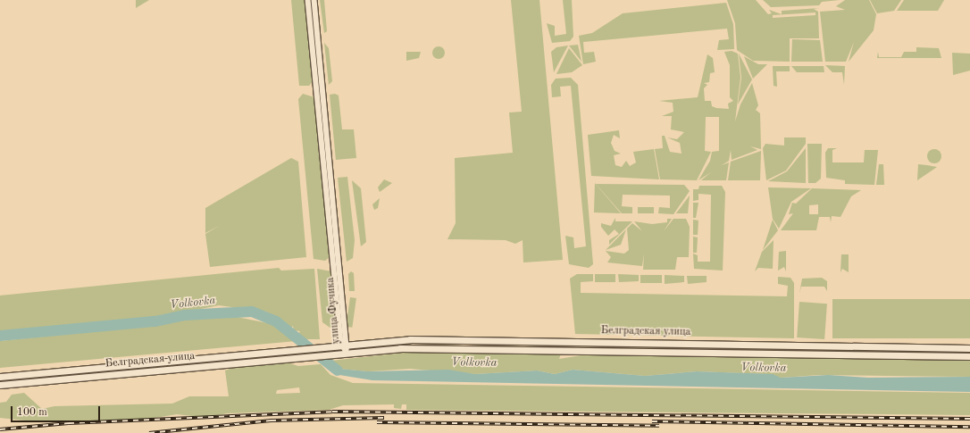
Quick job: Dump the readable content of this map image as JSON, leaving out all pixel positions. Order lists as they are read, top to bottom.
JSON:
{
  "streets": {
    "street": ["улица Фучика", "Белградская улица"]
  },
  "crossings": [
    ["улица Фучика", "Белградская улица"]
  ],
  "water": ["Volkovka"],
  "scale_bar": "100 m"
}
